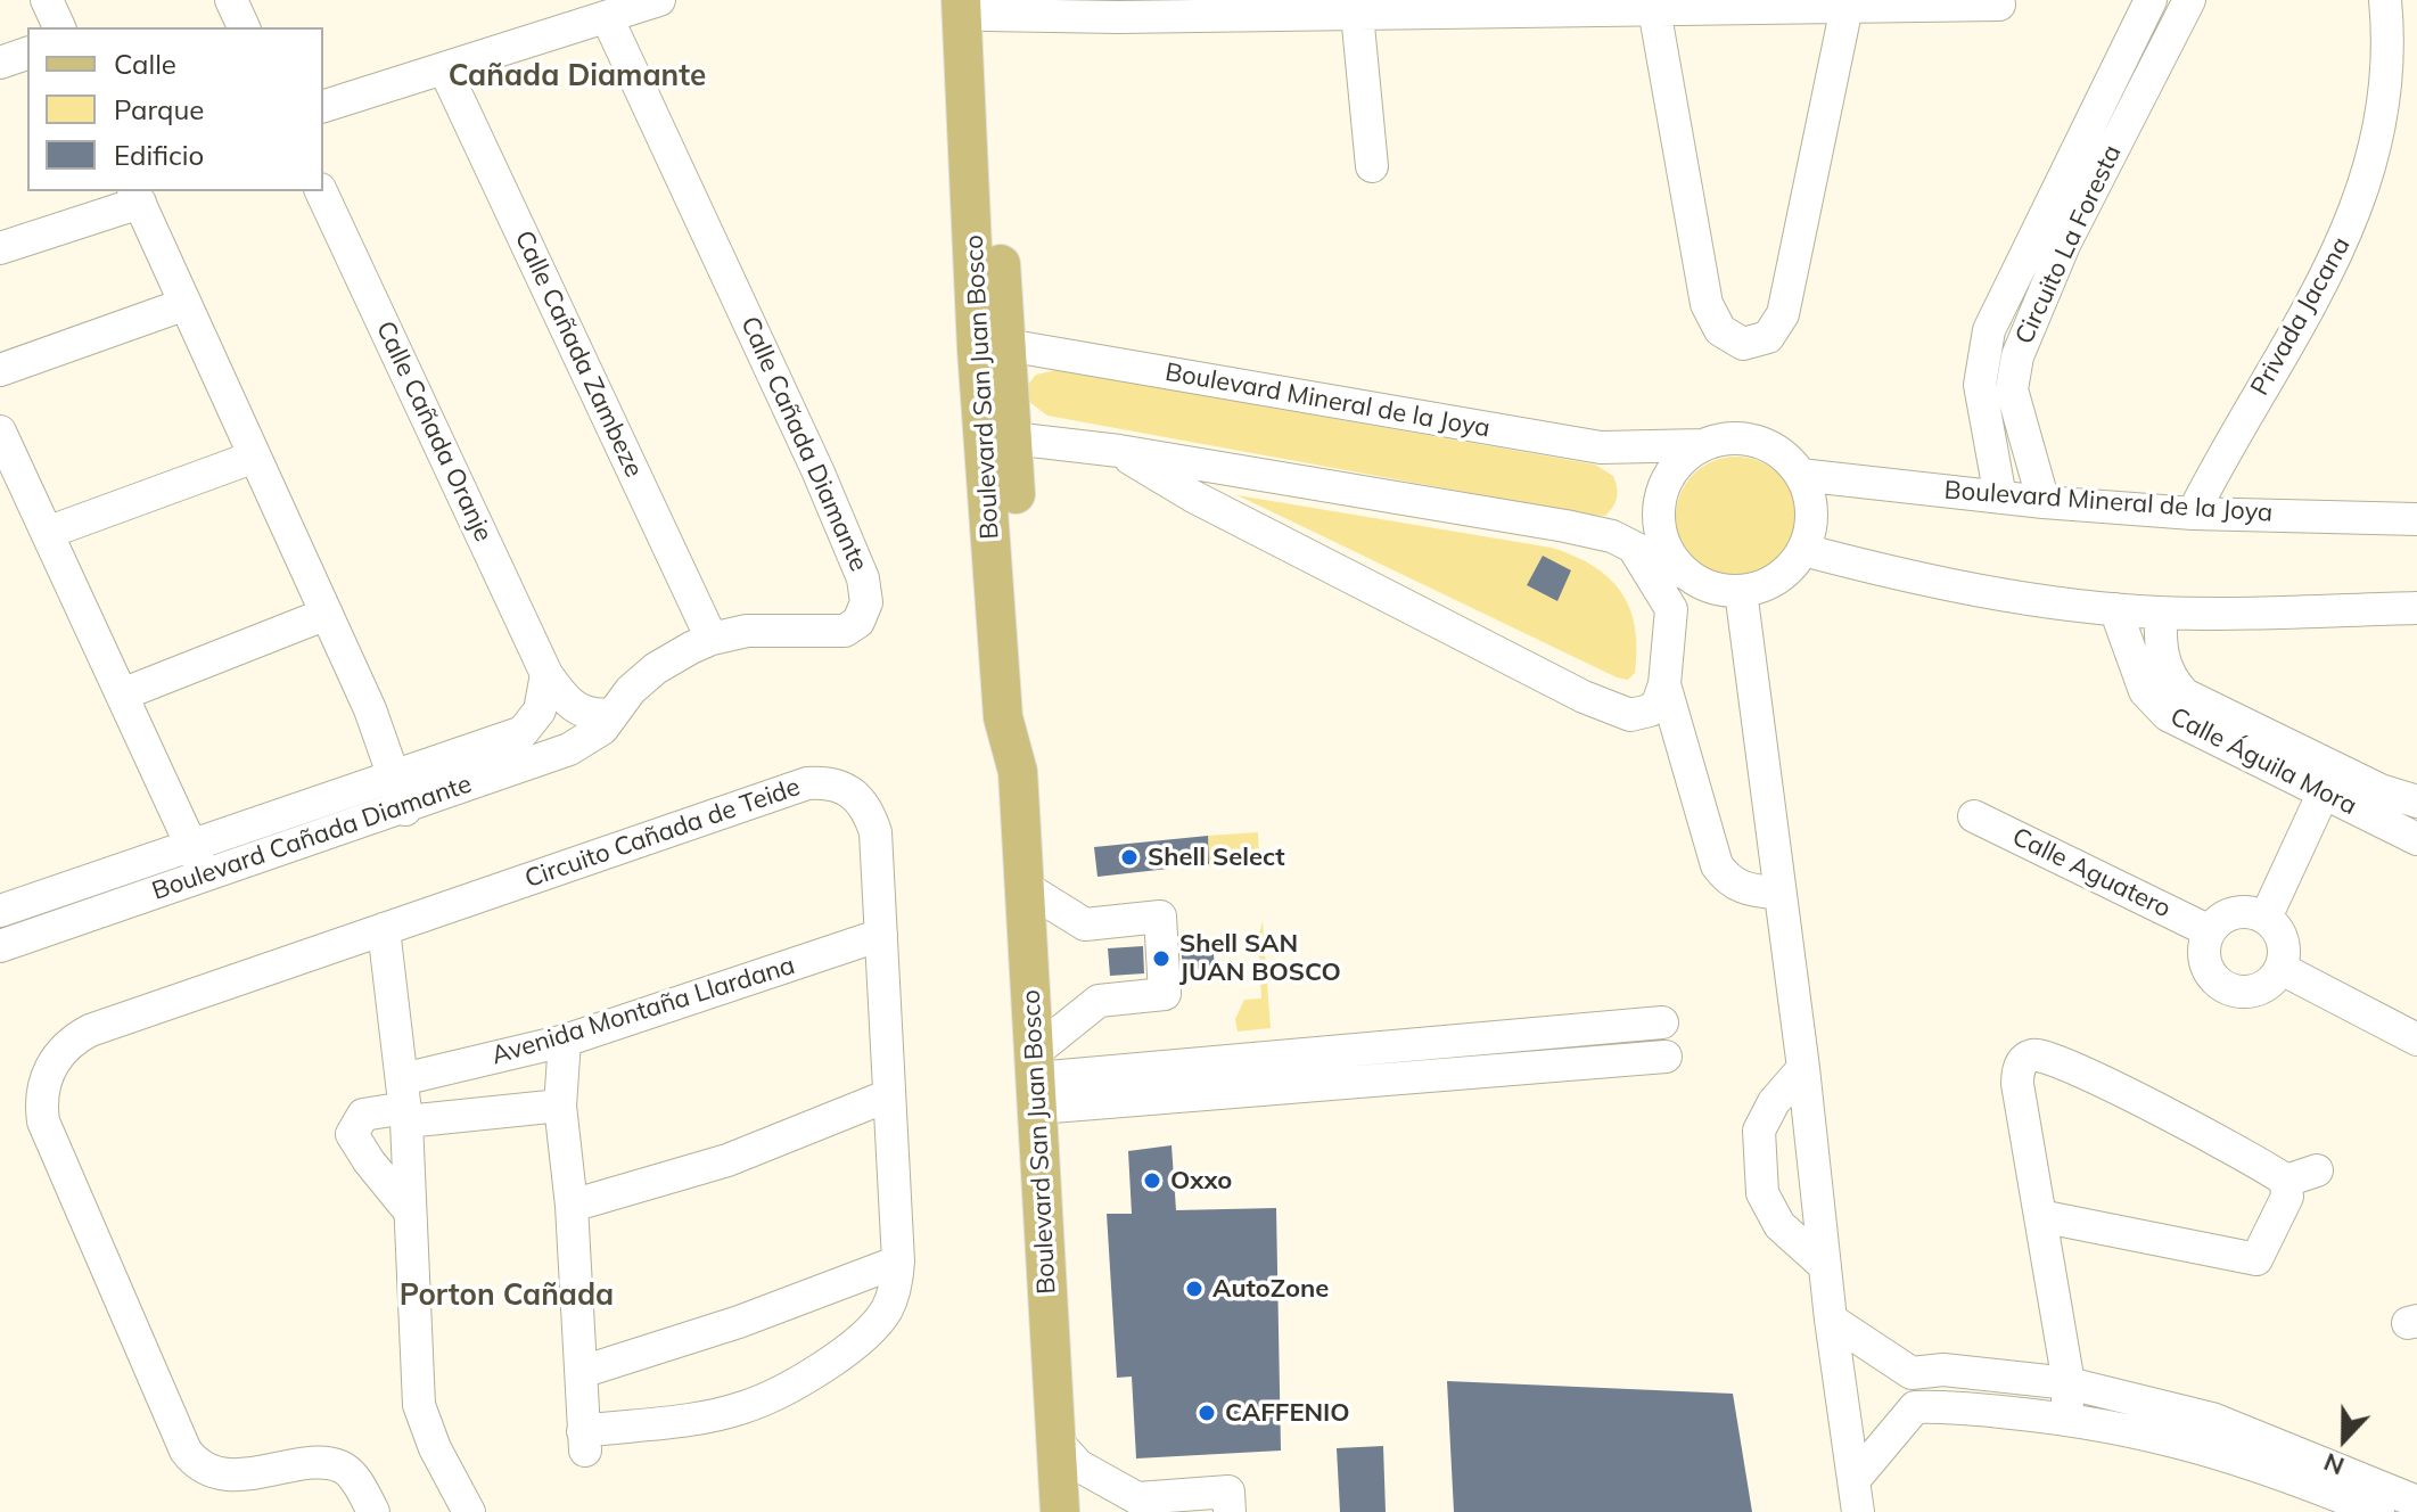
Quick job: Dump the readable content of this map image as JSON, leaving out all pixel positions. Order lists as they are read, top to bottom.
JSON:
{
  "streets": {
    "main road": ["Boulevard San Juan Bosco"],
    "street": [
      "Circuito La Foresta",
      "Privada Jacana",
      "Calle Cañada Zambeze",
      "Boulevard Mineral de la Joya",
      "Calle Cañada Oranje",
      "Calle Cañada Diamante",
      "Calle Águila Mora",
      "Circuito Cañada de Teide",
      "Boulevard Cañada Diamante",
      "Calle Aguatero",
      "Avenida Montaña Llardana"
    ]
  },
  "crossings": [
    ["Circuito La Foresta", "Boulevard Mineral de la Joya"],
    ["Privada Jacana", "Boulevard Mineral de la Joya"],
    ["Calle Cañada Zambeze", "Calle Cañada Diamante"],
    ["Boulevard San Juan Bosco", "Boulevard Mineral de la Joya"],
    ["Calle Cañada Oranje", "Calle Cañada Diamante"],
    ["Calle Cañada Oranje", "Boulevard Cañada Diamante"],
    ["Calle Cañada Diamante", "Boulevard Cañada Diamante"],
    ["Circuito Cañada de Teide", "Avenida Montaña Llardana"]
  ],
  "districts": ["Cañada Diamante", "Porton Cañada"],
  "places": [
    "Shell Select",
    "Shell SAN JUAN BOSCO",
    "Oxxo",
    "AutoZone",
    "CAFFENIO"
  ],
  "legend": ["Calle", "Parque", "Edificio"],
  "north": "bottom"
}
